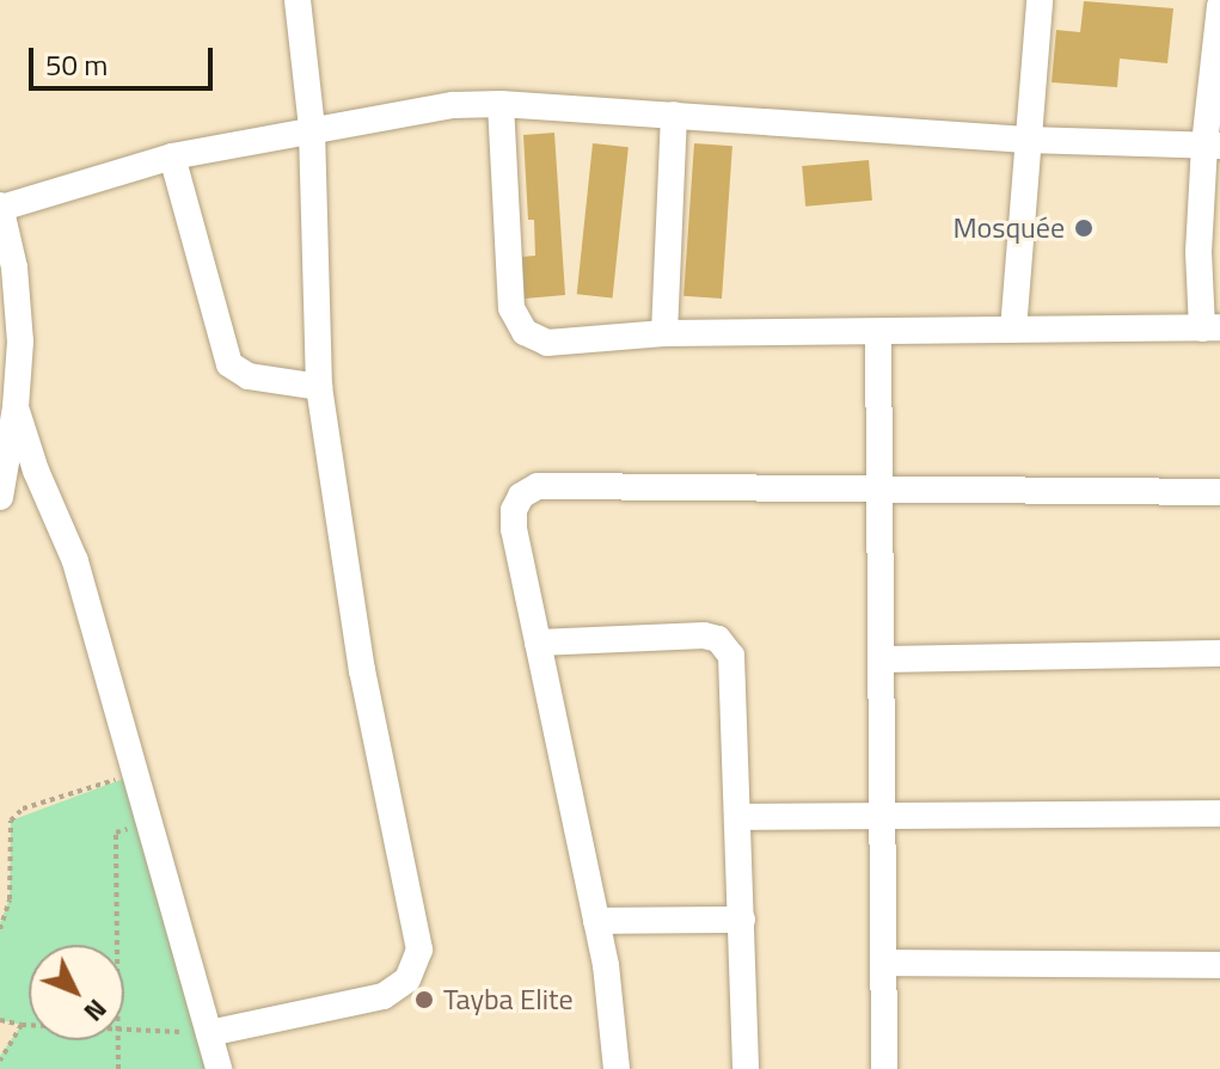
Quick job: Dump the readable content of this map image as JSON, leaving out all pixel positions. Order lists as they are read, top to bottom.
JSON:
{
  "places": ["Mosquée", "Tayba Elite"],
  "scale_bar": "50 m",
  "north": "bottom right"
}
